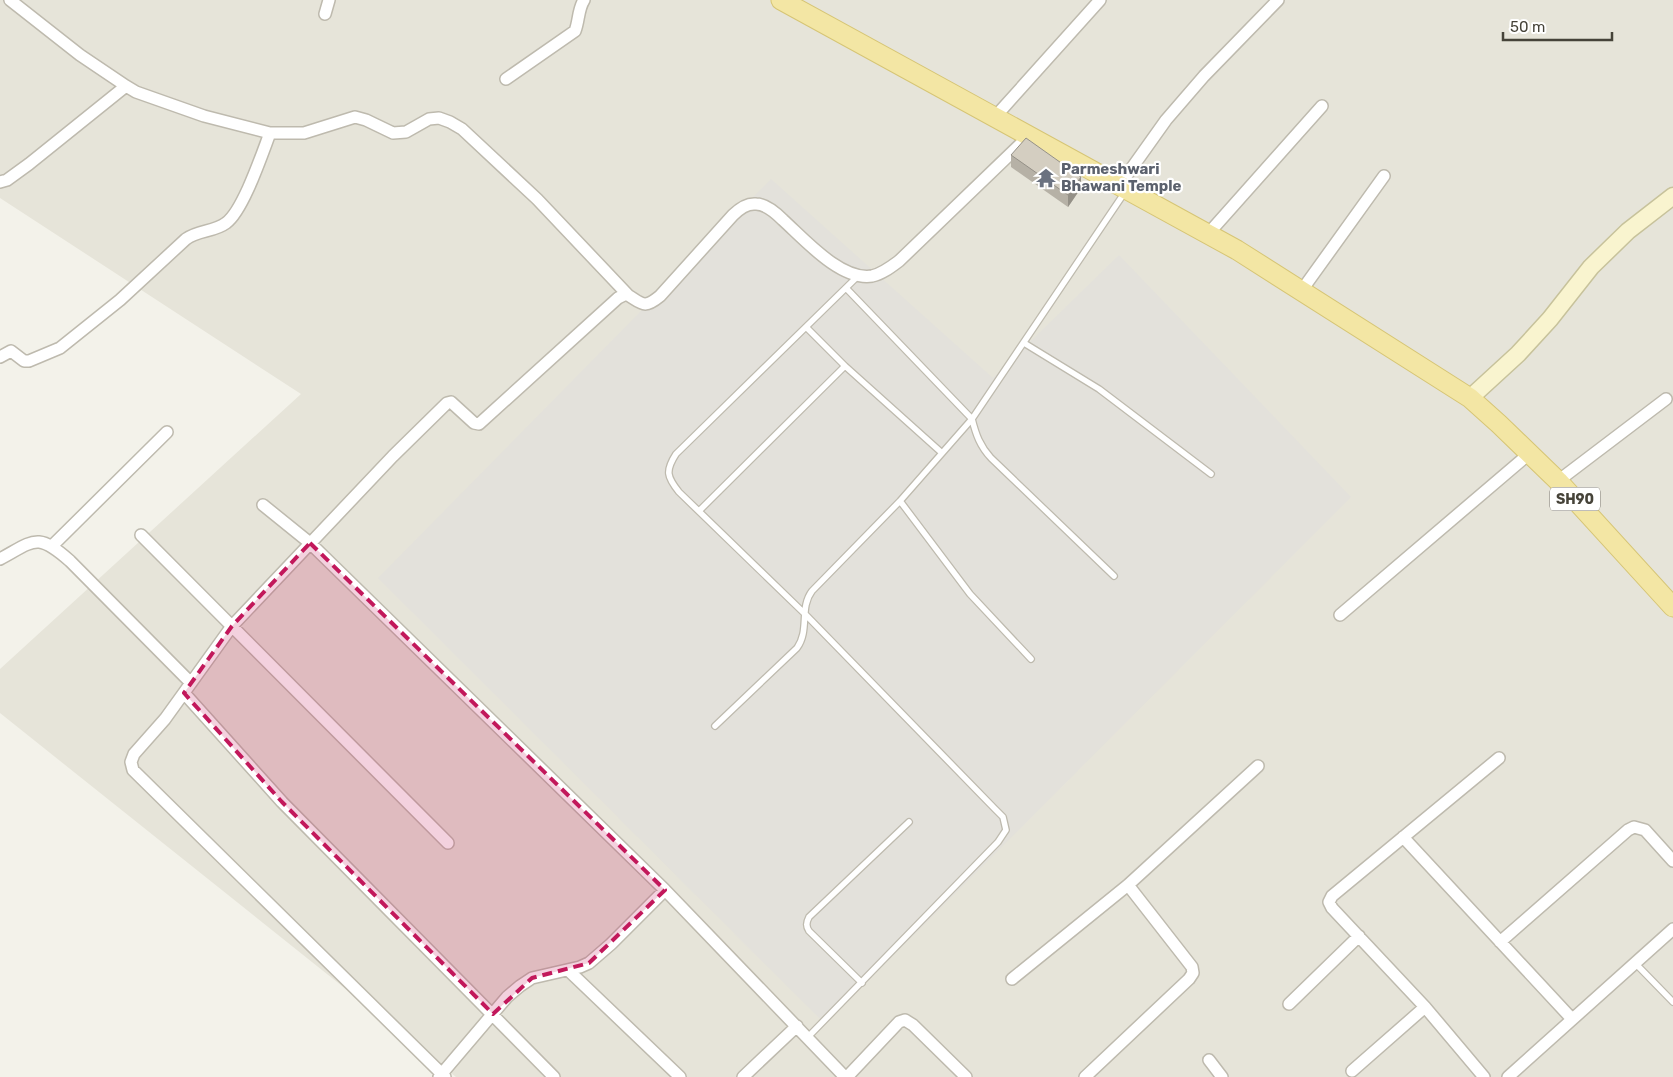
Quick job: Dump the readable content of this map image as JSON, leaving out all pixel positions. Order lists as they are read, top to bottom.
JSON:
{
  "streets": {
    "main road": ["SH90"]
  },
  "places": {
    "temple": ["Parmeshwari Bhawani Temple"]
  },
  "scale_bar": "50 m"
}
